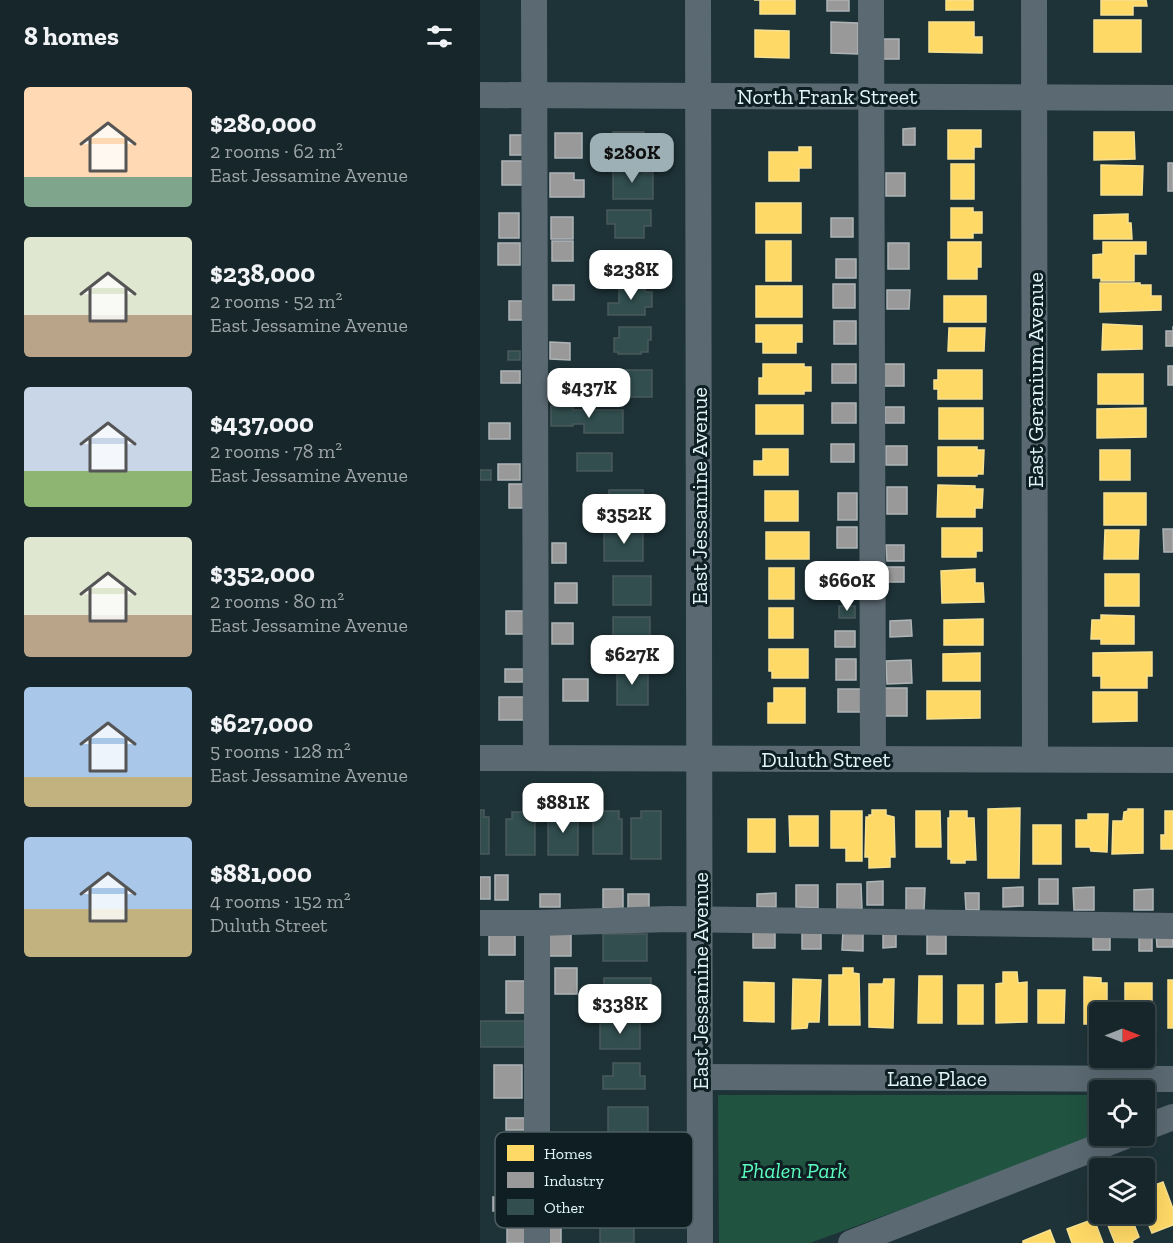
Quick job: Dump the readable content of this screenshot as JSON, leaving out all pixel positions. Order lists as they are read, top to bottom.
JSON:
{
  "streets": {
    "street": [
      "North Frank Street",
      "East Geranium Avenue",
      "East Jessamine Avenue",
      "Duluth Street",
      "Lane Place"
    ]
  },
  "crossings": [
    ["North Frank Street", "East Geranium Avenue"],
    ["North Frank Street", "East Jessamine Avenue"],
    ["East Geranium Avenue", "Duluth Street"],
    ["East Jessamine Avenue", "Duluth Street"],
    ["East Jessamine Avenue", "Lane Place"]
  ],
  "parks": ["Phalen Park"],
  "legend": ["Homes", "Industry", "Other"],
  "north": "right",
  "page": {
    "heading": "8 homes",
    "list": [
      {
        "name": "$280,000",
        "note": "2 rooms · 62 m² · East Jessamine Avenue"
      },
      {
        "name": "$238,000",
        "note": "2 rooms · 52 m² · East Jessamine Avenue"
      },
      {
        "name": "$437,000",
        "note": "2 rooms · 78 m² · East Jessamine Avenue"
      },
      {
        "name": "$352,000",
        "note": "2 rooms · 80 m² · East Jessamine Avenue"
      },
      {
        "name": "$627,000",
        "note": "5 rooms · 128 m² · East Jessamine Avenue"
      },
      {
        "name": "$881,000",
        "note": "4 rooms · 152 m² · Duluth Street"
      }
    ],
    "price": [
      "$280K",
      "$238K",
      "$437K",
      "$352K",
      "$660K",
      "$627K",
      "$881K",
      "$338K"
    ]
  }
}
